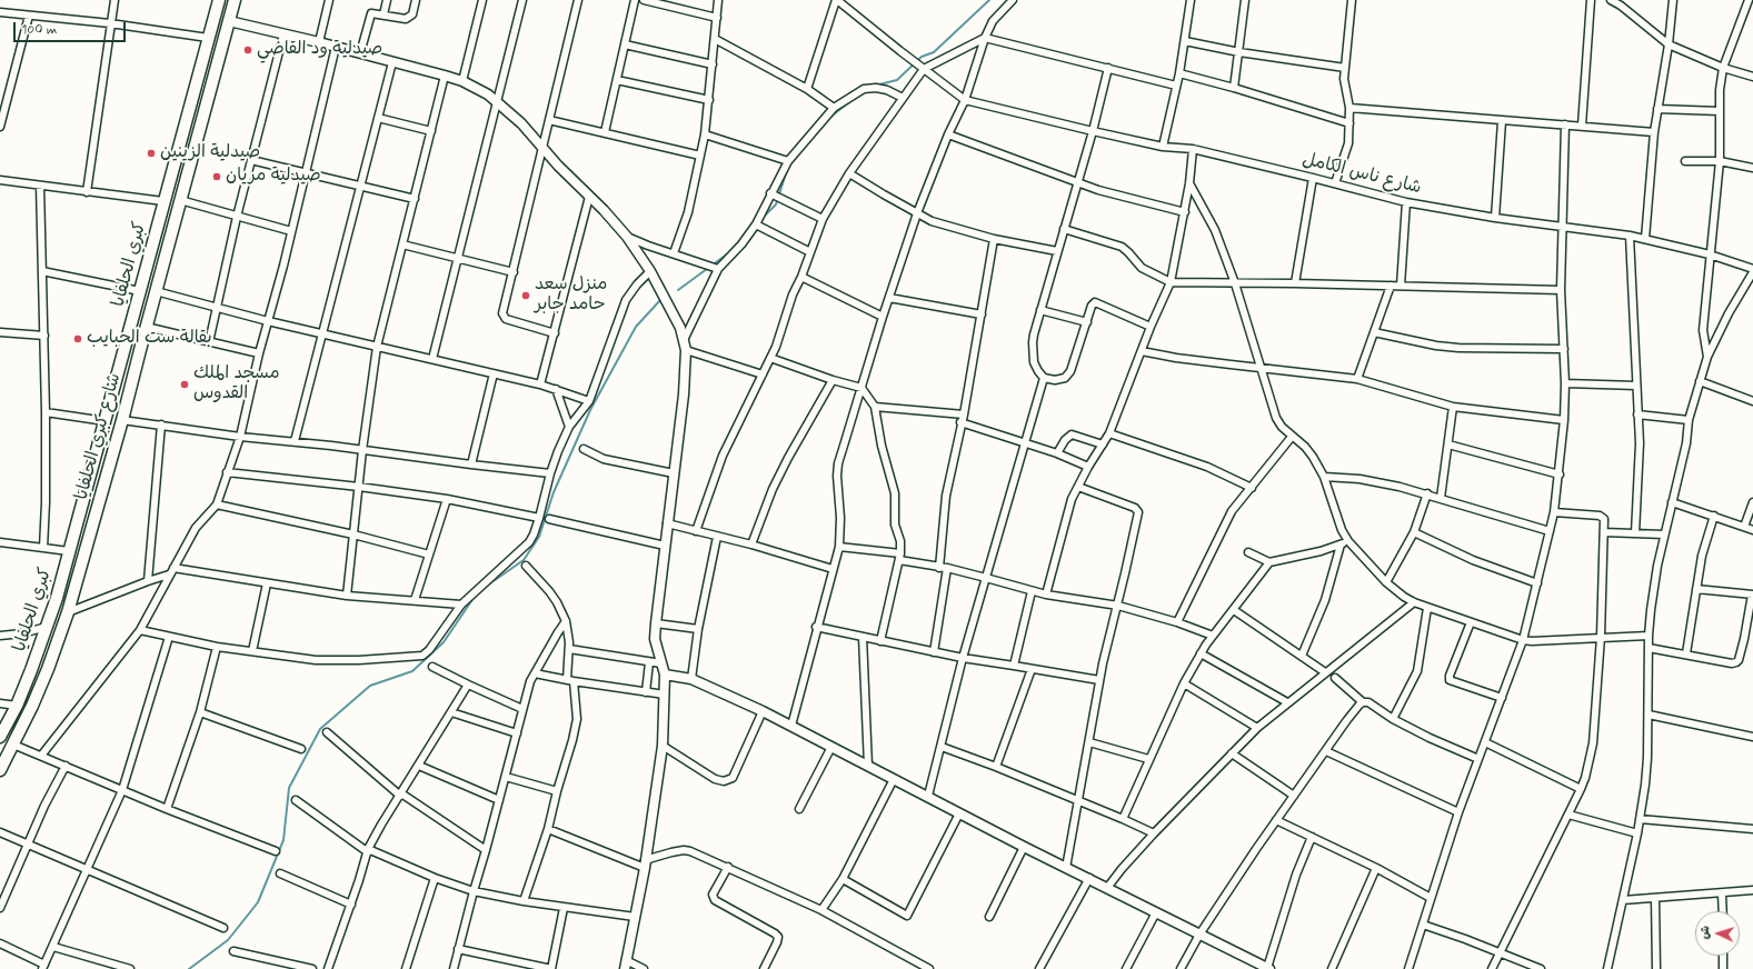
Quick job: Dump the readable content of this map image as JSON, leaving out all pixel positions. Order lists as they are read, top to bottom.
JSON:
{
  "streets": {
    "main road": ["كبري الحلفايا", "شارع كبري الحلفايا"],
    "street": ["شارع ناس الكامل"]
  },
  "places": [
    "صيدلية ود القاضي",
    "صيدلية الزينين",
    "صيدلية مريان",
    "منزل سعد حامد جابر",
    "بقالة ست الحبايب",
    "مسجد الملك القدوس"
  ],
  "scale_bar": "100 m",
  "north": "left"
}
